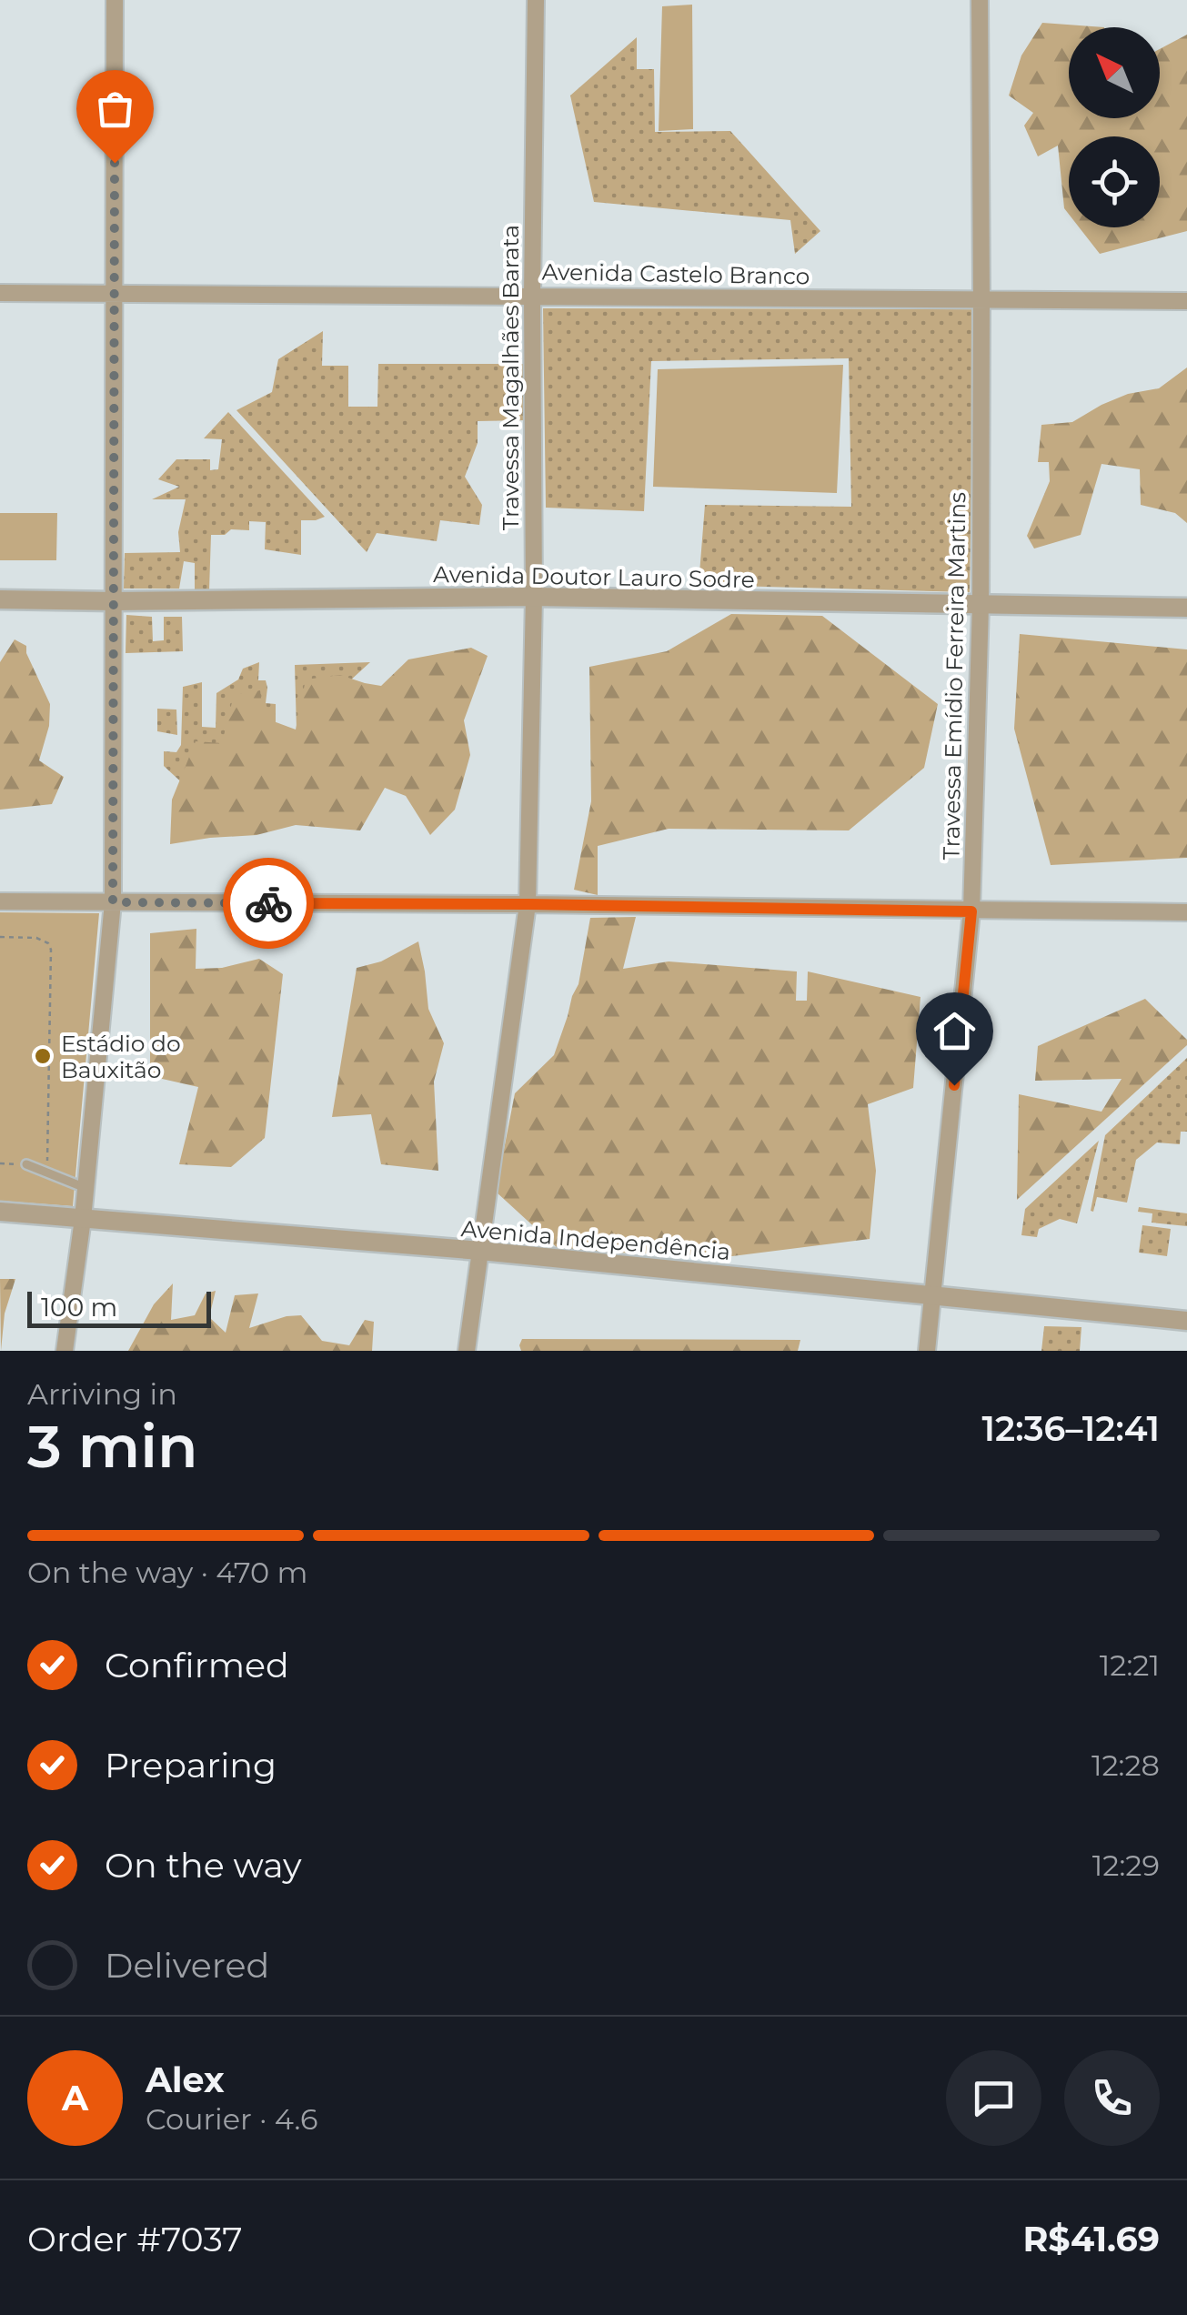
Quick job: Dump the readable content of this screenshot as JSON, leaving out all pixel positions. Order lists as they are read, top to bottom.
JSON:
{
  "streets": {
    "street": [
      "Avenida Castelo Branco",
      "Travessa Magalhães Barata",
      "Avenida Doutor Lauro Sodre",
      "Travessa Emídio Ferreira Martins",
      "Avenida Independência"
    ]
  },
  "crossings": [
    ["Avenida Castelo Branco", "Travessa Magalhães Barata"],
    ["Avenida Castelo Branco", "Travessa Emídio Ferreira Martins"],
    ["Travessa Magalhães Barata", "Avenida Doutor Lauro Sodre"],
    ["Travessa Magalhães Barata", "Avenida Independência"],
    ["Avenida Doutor Lauro Sodre", "Travessa Emídio Ferreira Martins"],
    ["Travessa Emídio Ferreira Martins", "Avenida Independência"]
  ],
  "places": ["Estádio do Bauxitão"],
  "scale_bar": "100 m",
  "north": "top left",
  "page": {
    "scale": "100 m",
    "heading": ["3 min", "Arriving in", "12:36–12:41"],
    "panel": [
      "Alex",
      "Courier · 4.6",
      "Order #7037",
      "R$41.69"
    ],
    "bar": "On the way · 470 m",
    "list": [
      ["Confirmed", "12:21"],
      ["Preparing", "12:28"],
      ["On the way", "12:29"],
      "Delivered"
    ],
    "round": "A"
  }
}
